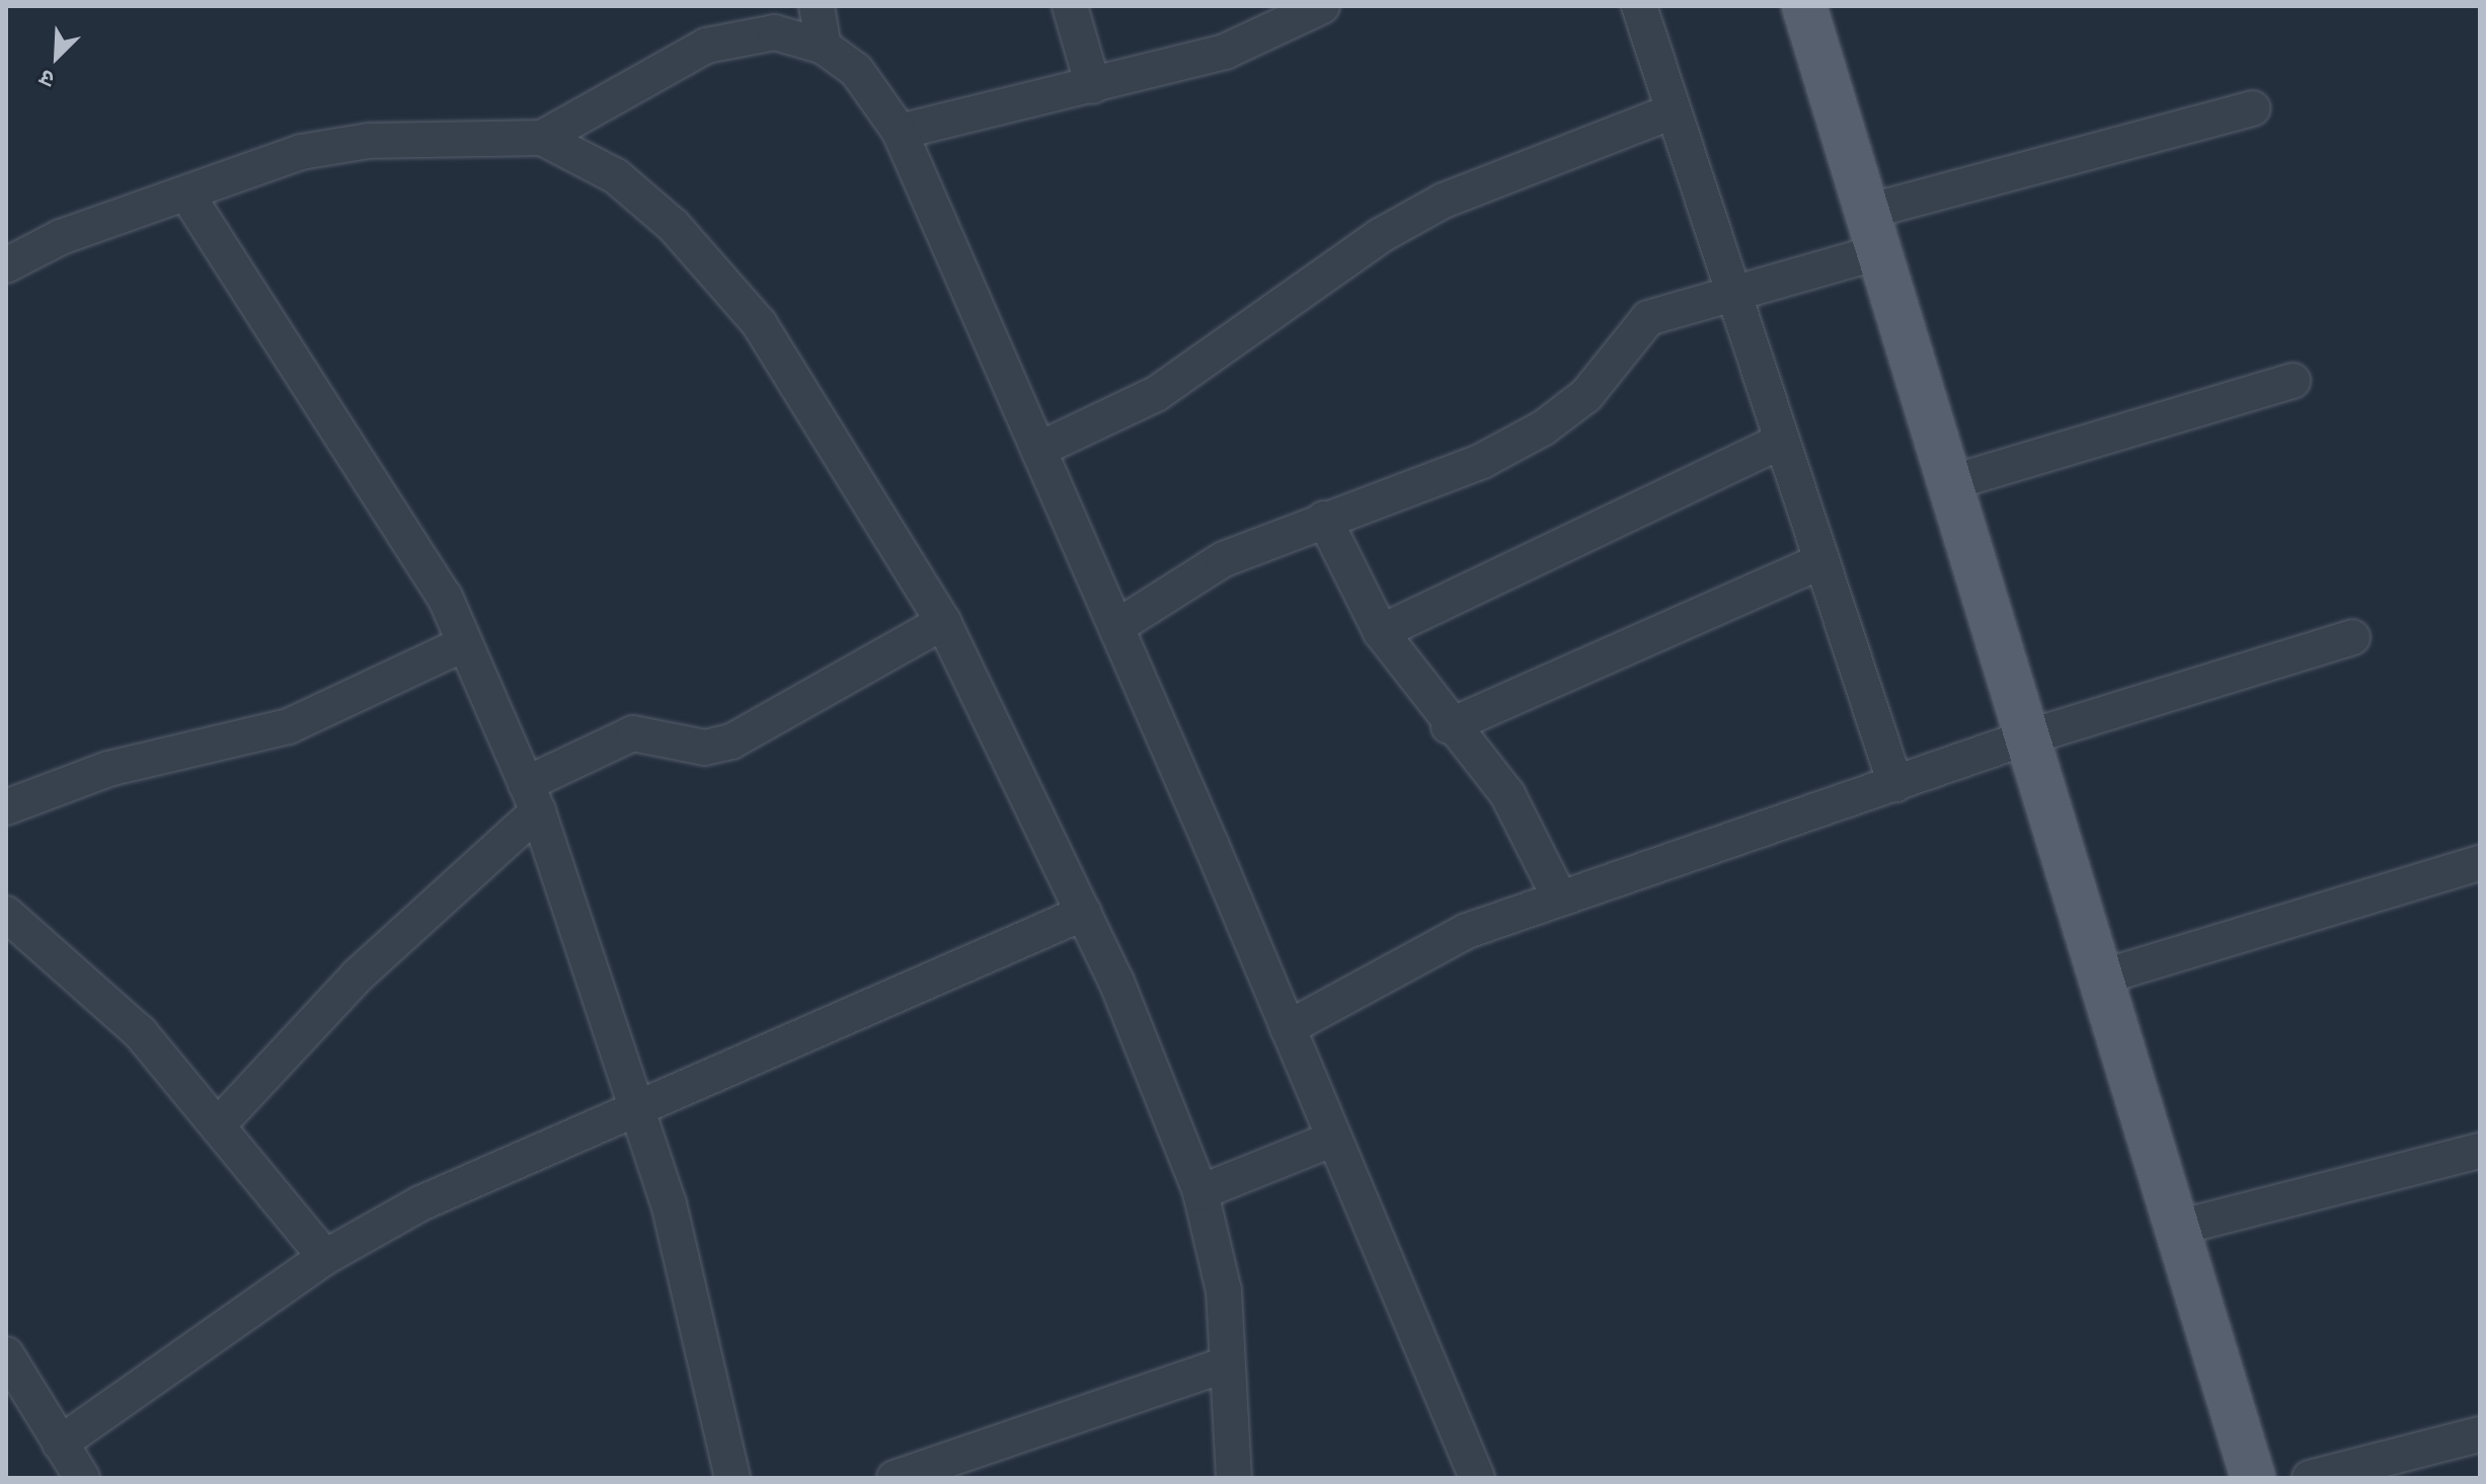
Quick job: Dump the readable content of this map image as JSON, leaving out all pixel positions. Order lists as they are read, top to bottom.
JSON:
{
  "north": "bottom left"
}
